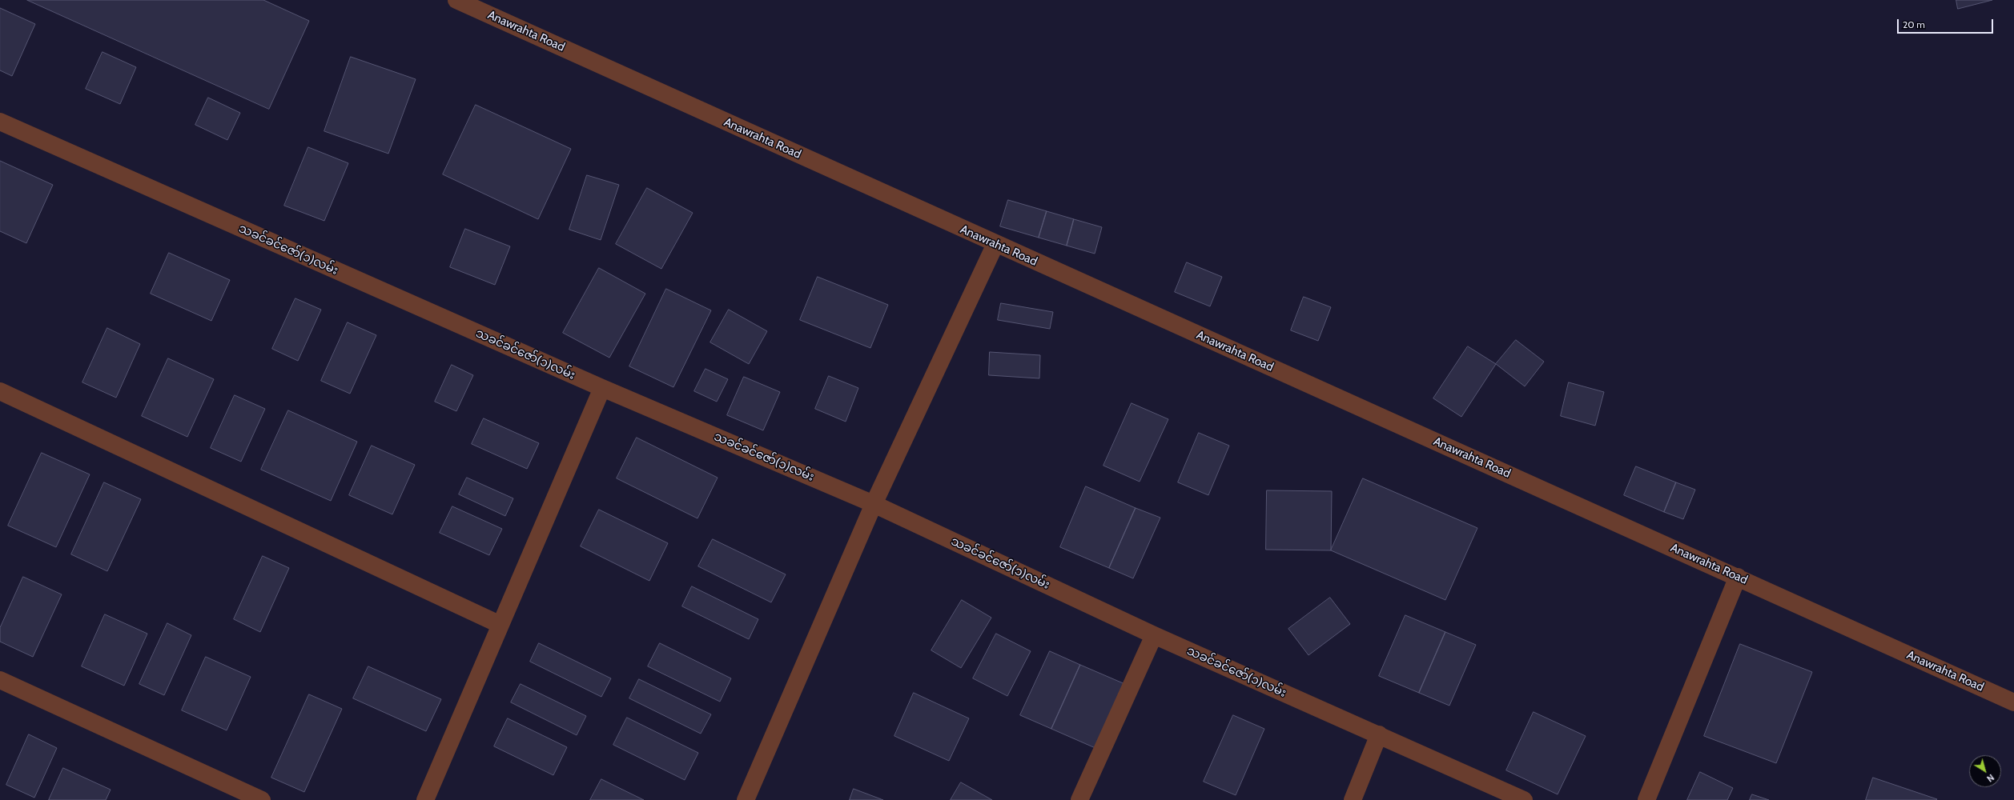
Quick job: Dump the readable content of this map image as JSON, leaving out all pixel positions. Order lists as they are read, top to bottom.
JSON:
{
  "streets": {
    "street": ["Anawrahta Road", "သခင်ခင်ဇော်(၁)လမ်း"]
  },
  "scale_bar": "20 m",
  "north": "bottom right"
}
